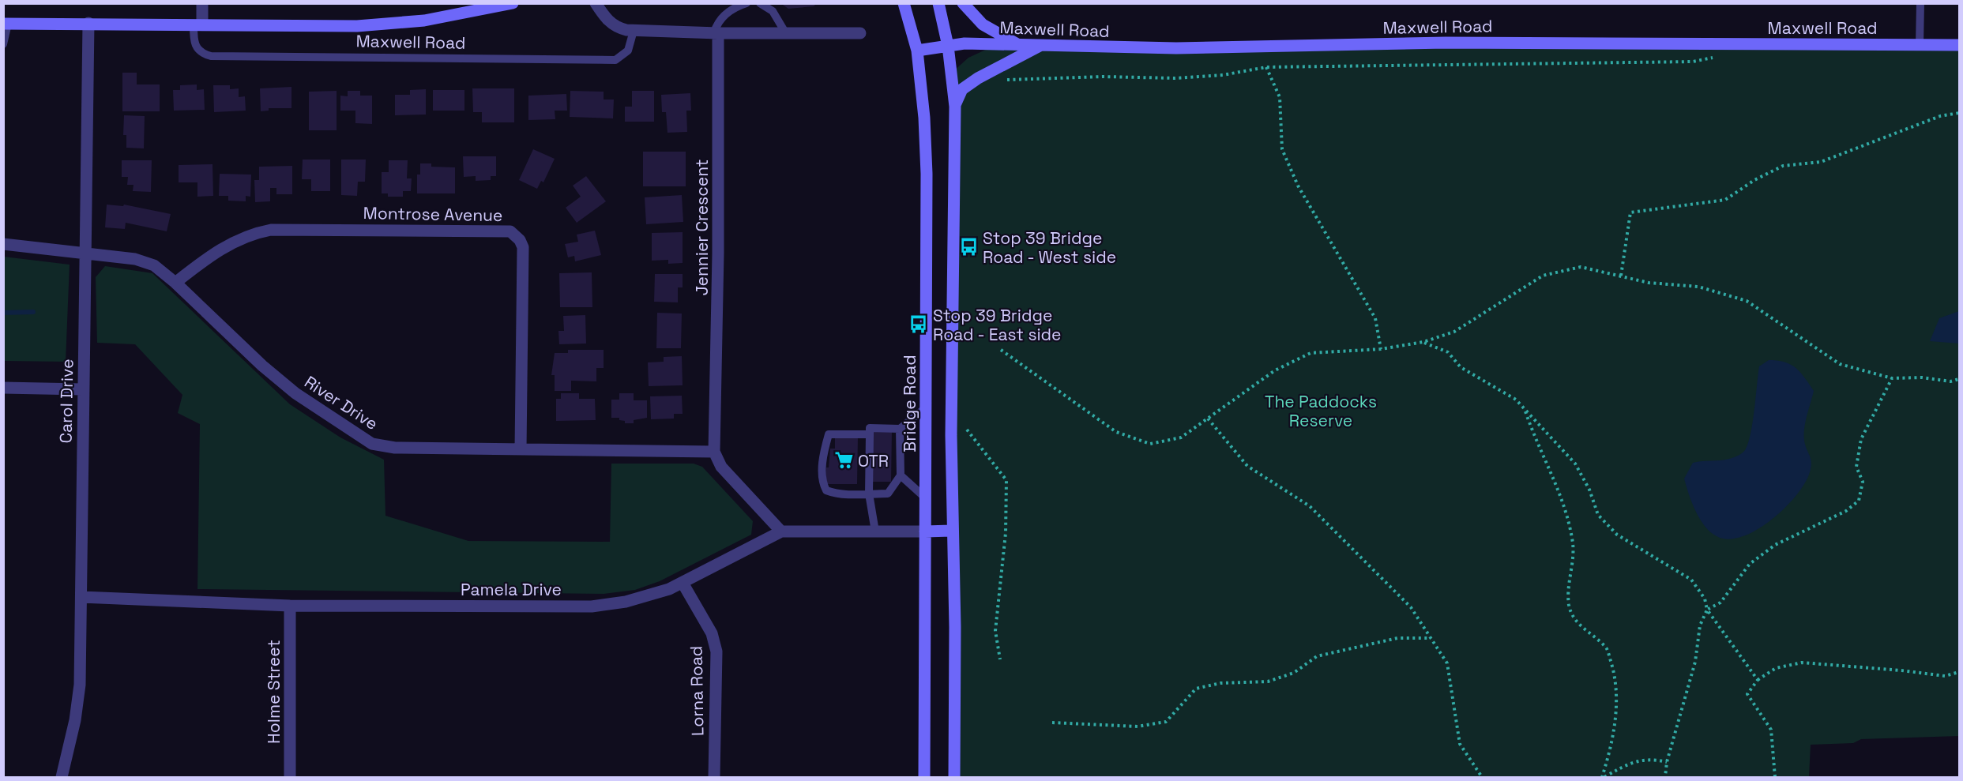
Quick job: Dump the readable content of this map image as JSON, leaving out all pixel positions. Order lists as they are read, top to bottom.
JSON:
{
  "streets": {
    "main road": ["Maxwell Road", "Bridge Road"],
    "street": [
      "Montrose Avenue",
      "Jennier Crescent",
      "Carol Drive",
      "River Drive",
      "Pamela Drive",
      "Lorna Road",
      "Holme Street"
    ]
  },
  "crossings": [
    ["Maxwell Road", "Carol Drive"],
    ["Maxwell Road", "Bridge Road"],
    ["Montrose Avenue", "River Drive"],
    ["Jennier Crescent", "River Drive"],
    ["Carol Drive", "River Drive"],
    ["Carol Drive", "Pamela Drive"],
    ["Bridge Road", "Pamela Drive"],
    ["Pamela Drive", "Lorna Road"],
    ["Pamela Drive", "Holme Street"]
  ],
  "parks": ["The Paddocks Reserve"],
  "places": {
    "bus stop": ["Stop 39 Bridge Road - West side", "Stop 39 Bridge Road - East side"],
    "supermarket": ["OTR"]
  }
}
